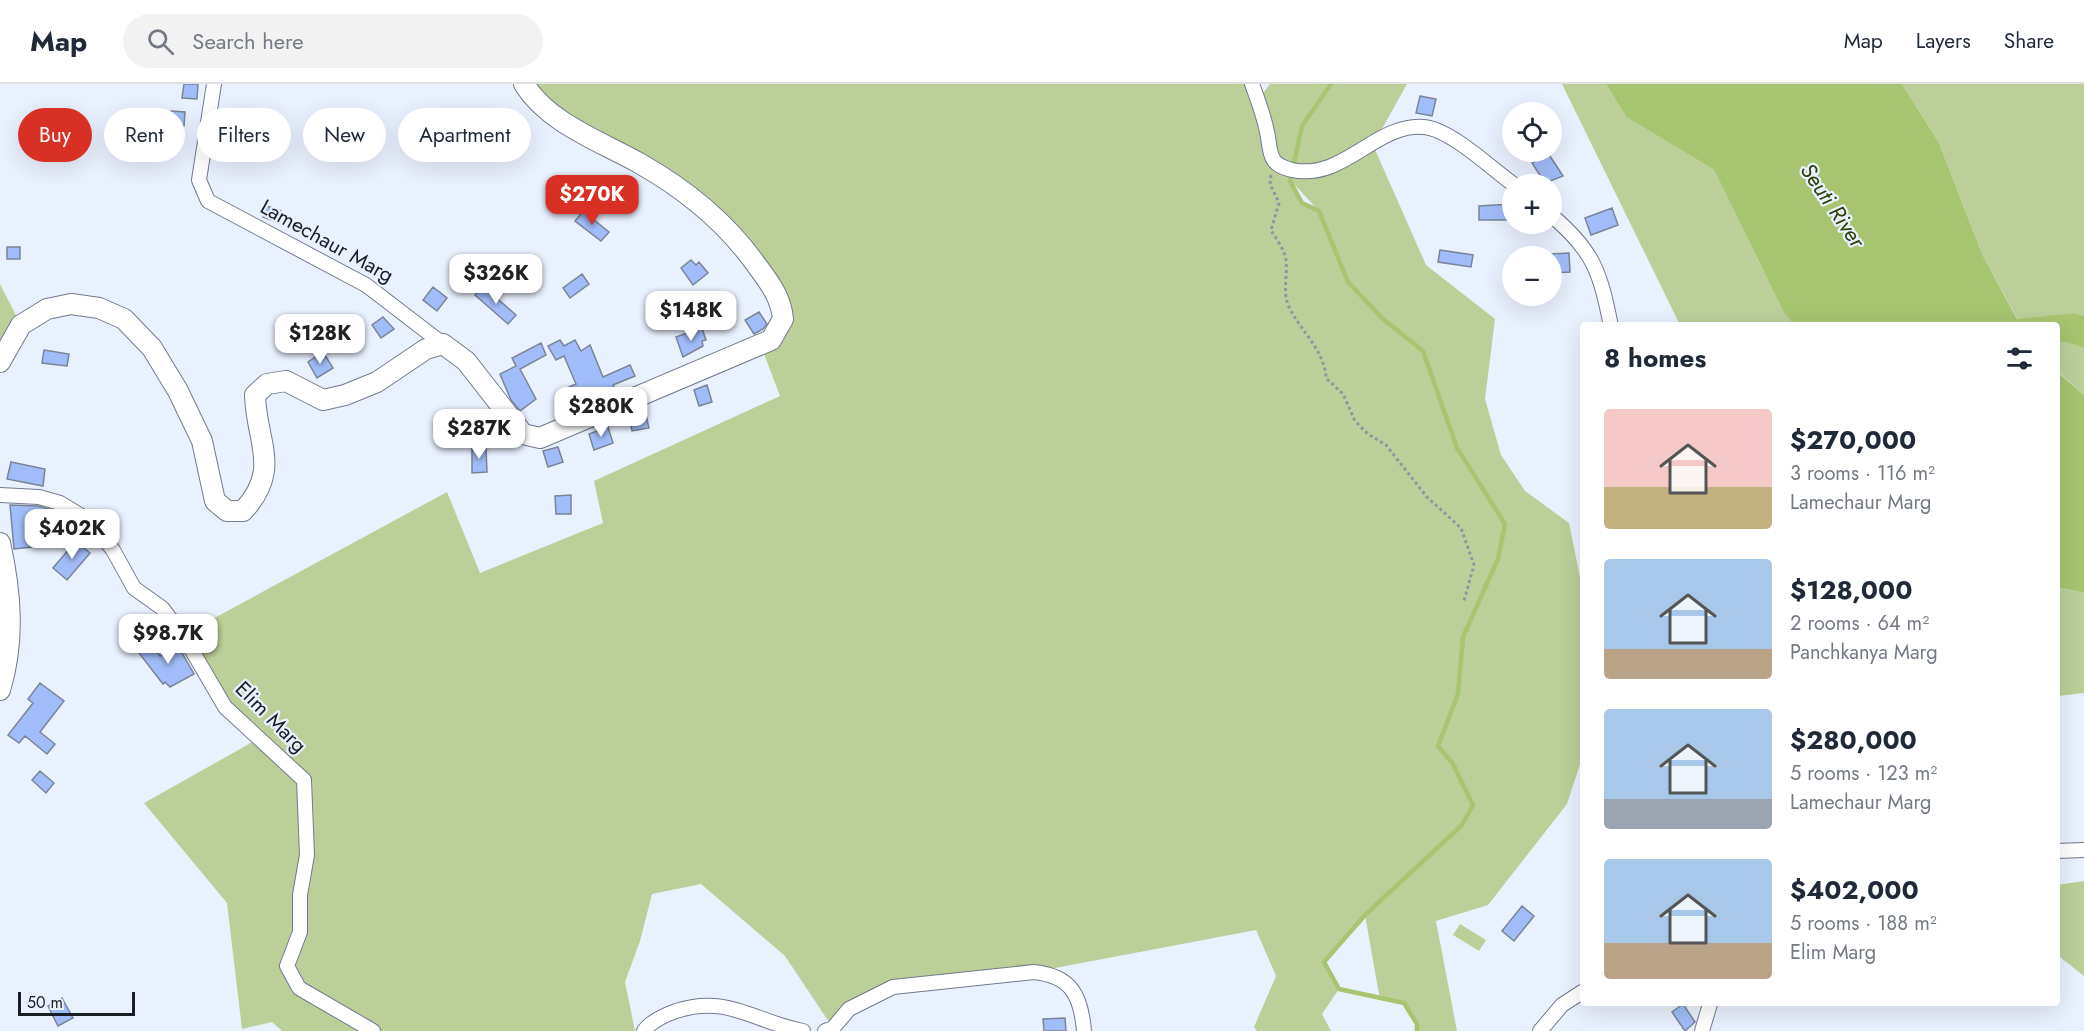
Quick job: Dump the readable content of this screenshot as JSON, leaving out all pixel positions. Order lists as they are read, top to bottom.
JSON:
{
  "streets": {
    "street": ["Lamechaur Marg", "Elim Marg"]
  },
  "water": ["Seuti River"],
  "scale_bar": "50 m",
  "page": {
    "header": "Map",
    "search": "Search here",
    "nav": ["Map", "Layers", "Share"],
    "map_buttons": ["+", "−"],
    "chip": [
      "Buy",
      "Rent",
      "Filters",
      "New",
      "Apartment"
    ],
    "price": [
      "$270K",
      "$326K",
      "$148K",
      "$128K",
      "$280K",
      "$287K",
      "$402K",
      "$98.7K"
    ],
    "heading": "8 homes",
    "list": [
      {
        "name": "$270,000",
        "note": "3 rooms · 116 m² · Lamechaur Marg"
      },
      {
        "name": "$128,000",
        "note": "2 rooms · 64 m² · Panchkanya Marg"
      },
      {
        "name": "$280,000",
        "note": "5 rooms · 123 m² · Lamechaur Marg"
      },
      {
        "name": "$402,000",
        "note": "5 rooms · 188 m² · Elim Marg"
      }
    ],
    "scale": "50 m"
  }
}
